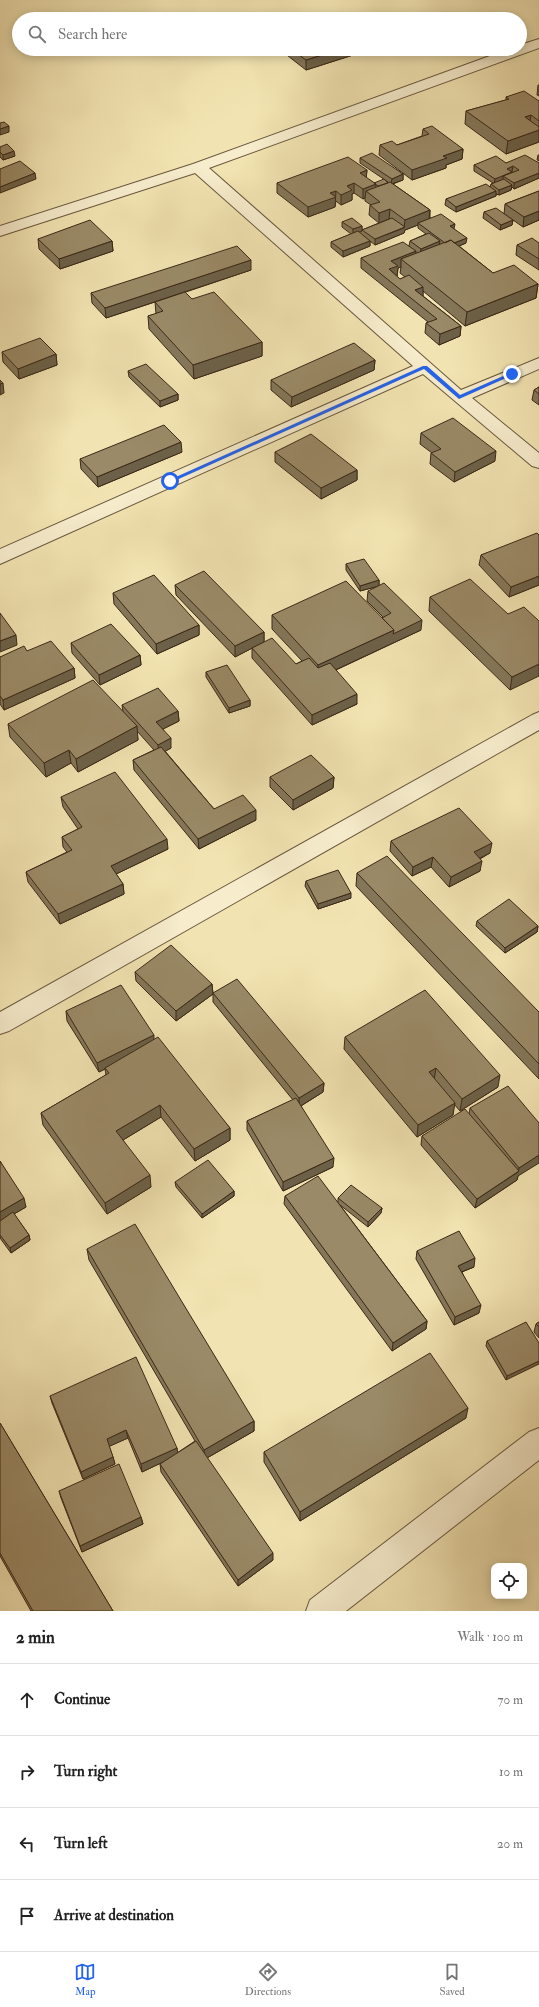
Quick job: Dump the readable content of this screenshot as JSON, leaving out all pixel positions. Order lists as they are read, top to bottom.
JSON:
{
  "page": {
    "search": "Search here",
    "heading": ["2 min", "Walk · 100 m"],
    "list": [
      ["Continue", "70 m"],
      ["Turn right", "10 m"],
      ["Turn left", "20 m"],
      "Arrive at destination"
    ],
    "nav": ["Map", "Directions", "Saved"]
  }
}
